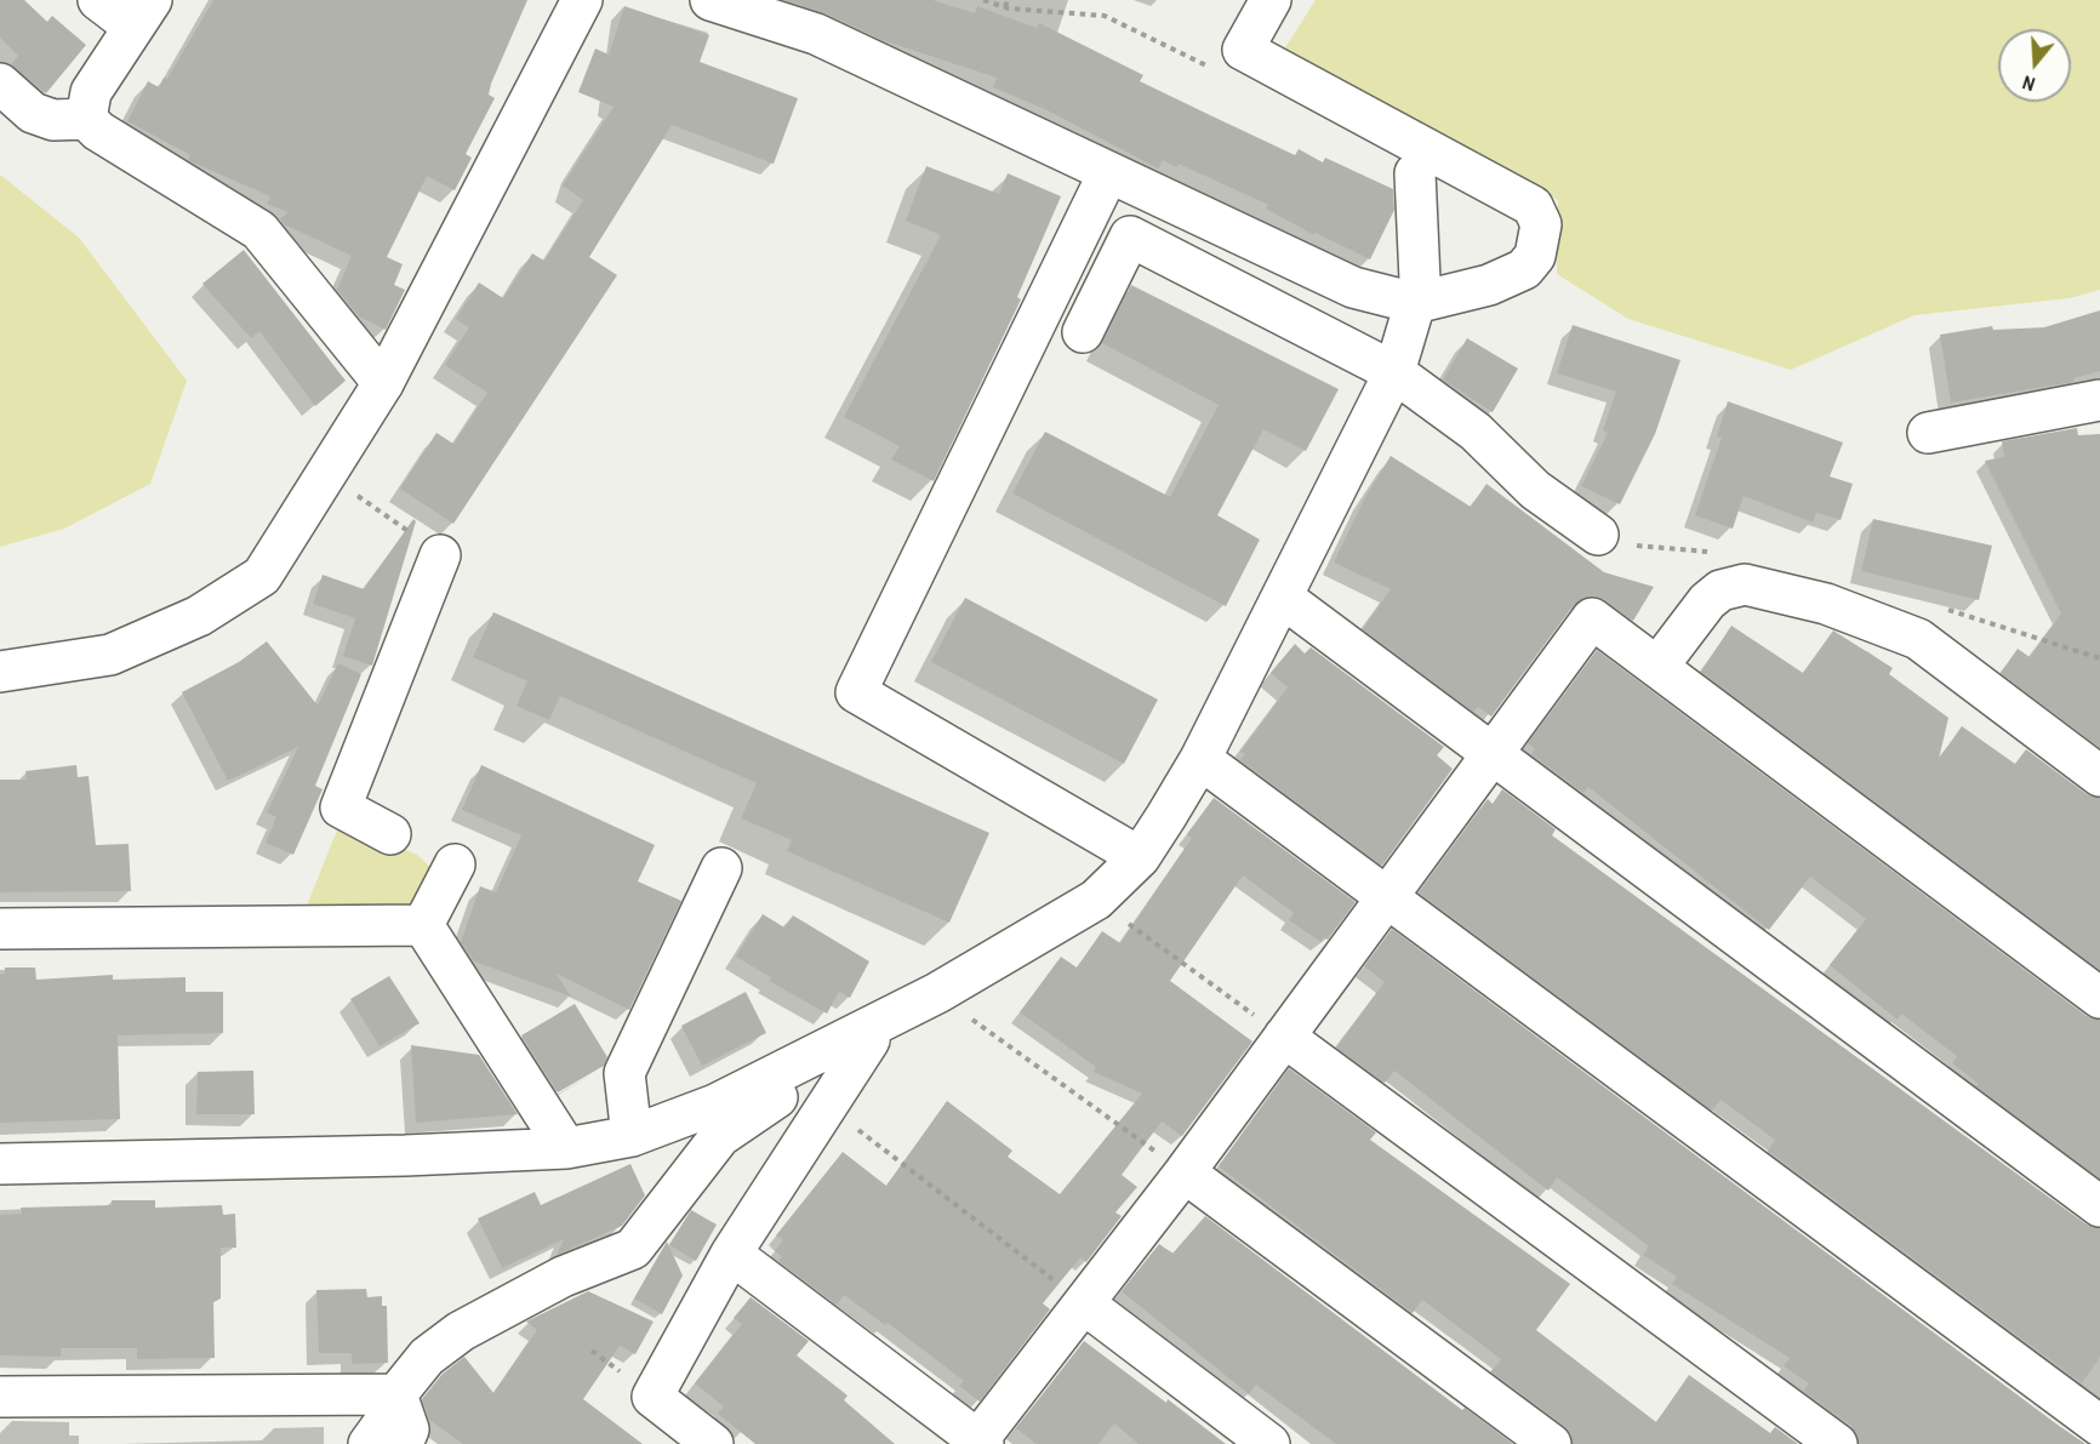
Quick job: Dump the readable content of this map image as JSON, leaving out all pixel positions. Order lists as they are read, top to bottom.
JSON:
{
  "north": "bottom"
}
